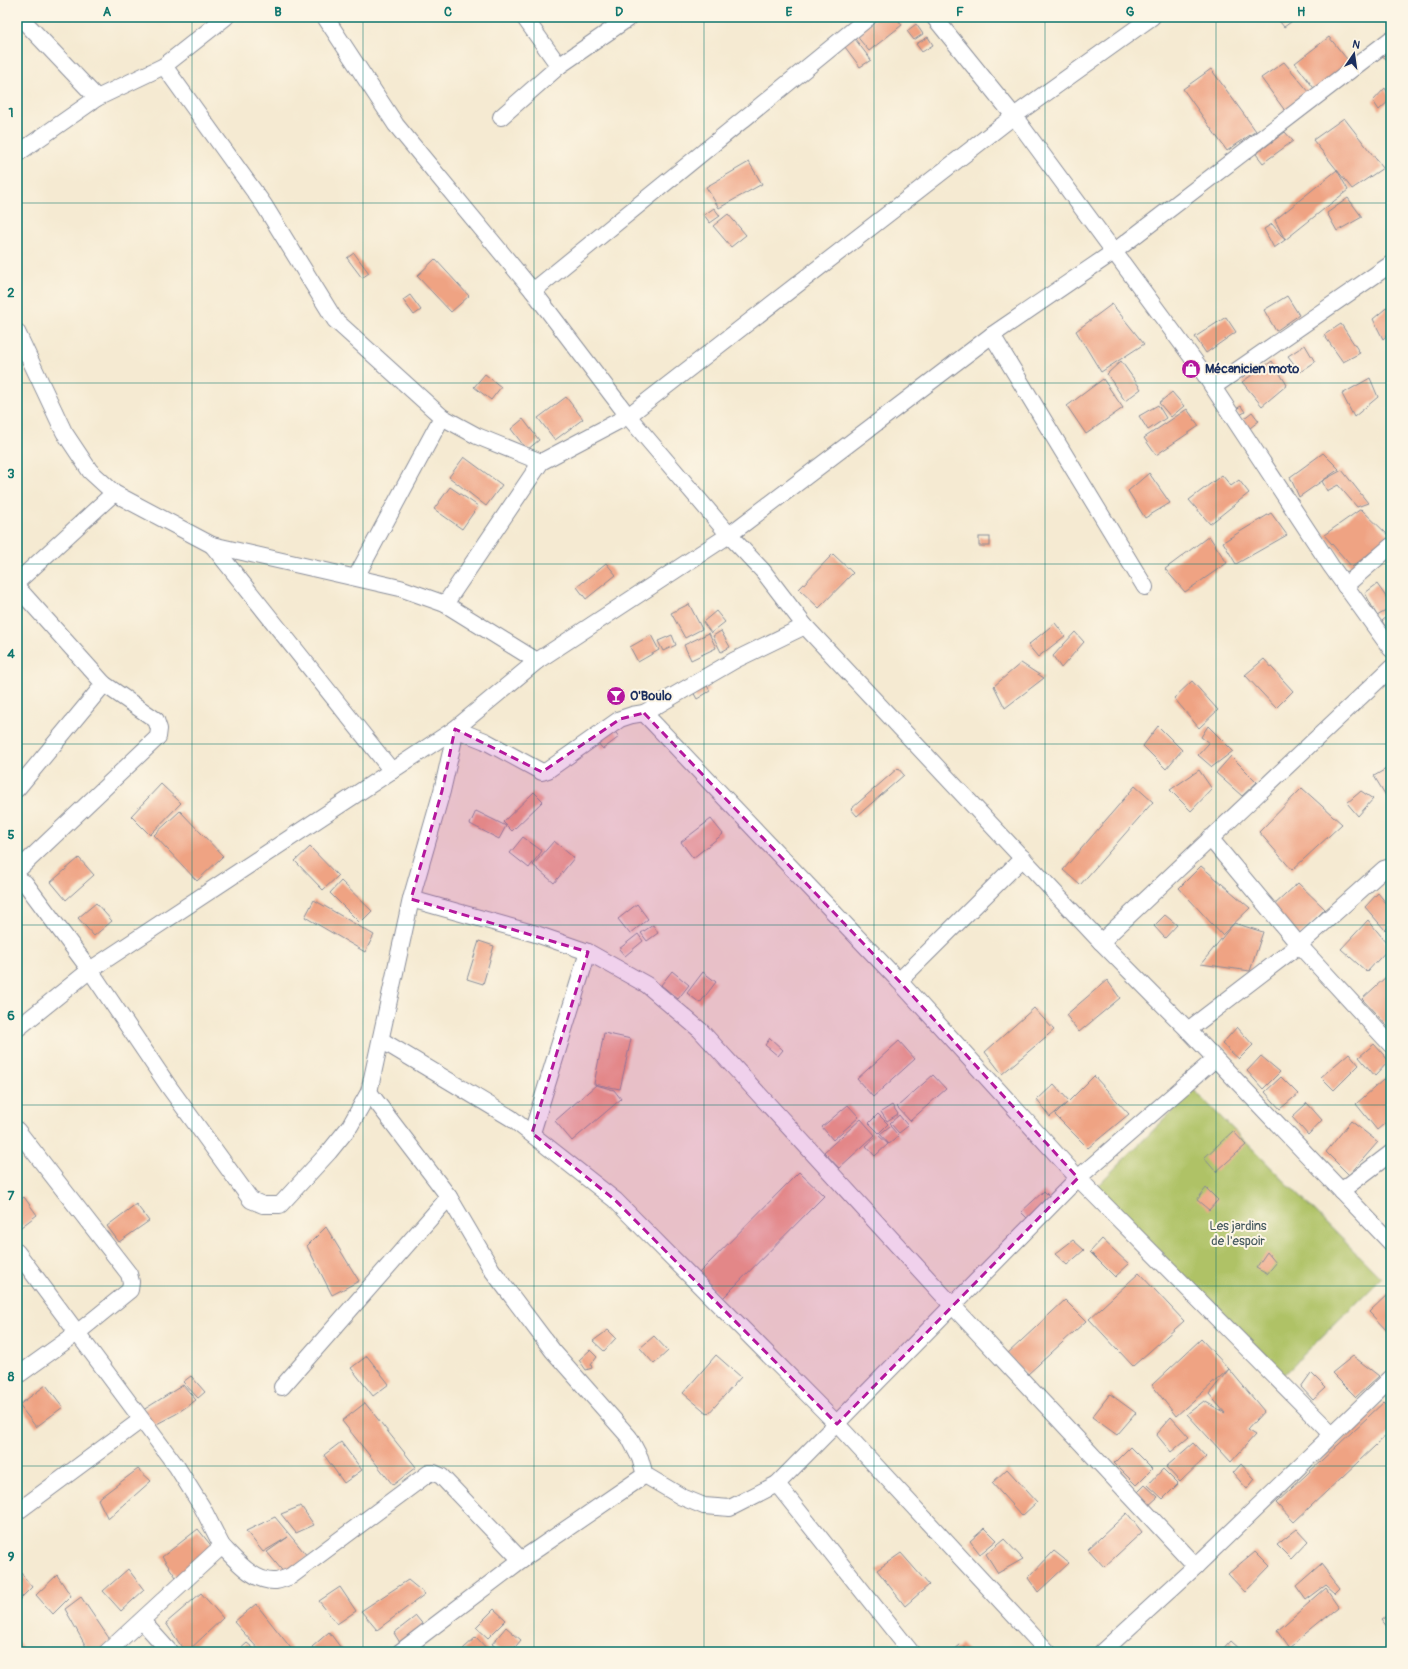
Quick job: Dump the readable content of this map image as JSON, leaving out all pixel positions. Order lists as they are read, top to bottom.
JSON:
{
  "parks": ["Les jardins de l'espoir"],
  "places": {
    "shop": ["Mécanicien moto"],
    "bar": ["O'Boulo"]
  },
  "north": "top",
  "grid": {
    "columns": [
      "A",
      "B",
      "C",
      "D",
      "E",
      "F",
      "G",
      "H"
    ],
    "rows": [
      "1",
      "2",
      "3",
      "4",
      "5",
      "6",
      "7",
      "8",
      "9"
    ]
  }
}
